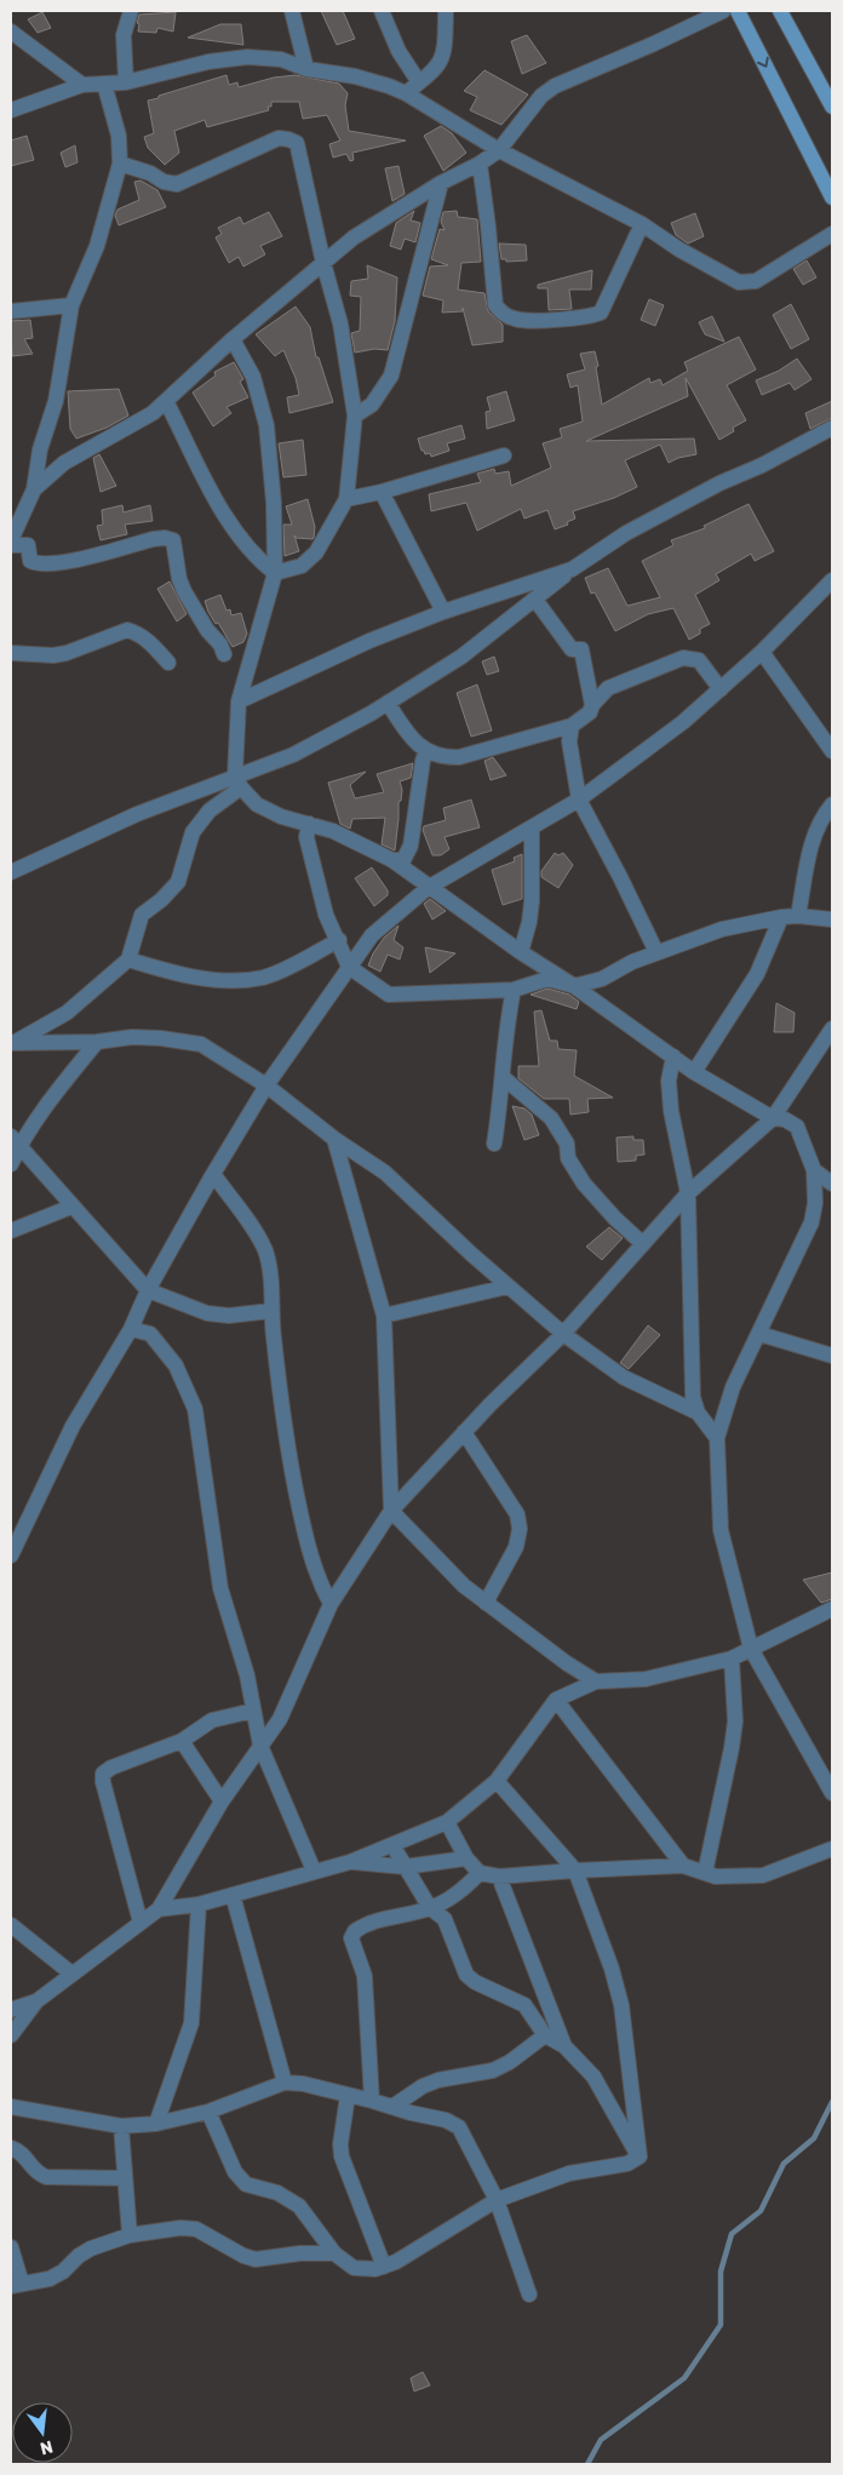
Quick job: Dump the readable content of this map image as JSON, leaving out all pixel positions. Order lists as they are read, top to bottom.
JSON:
{
  "north": "bottom"
}
